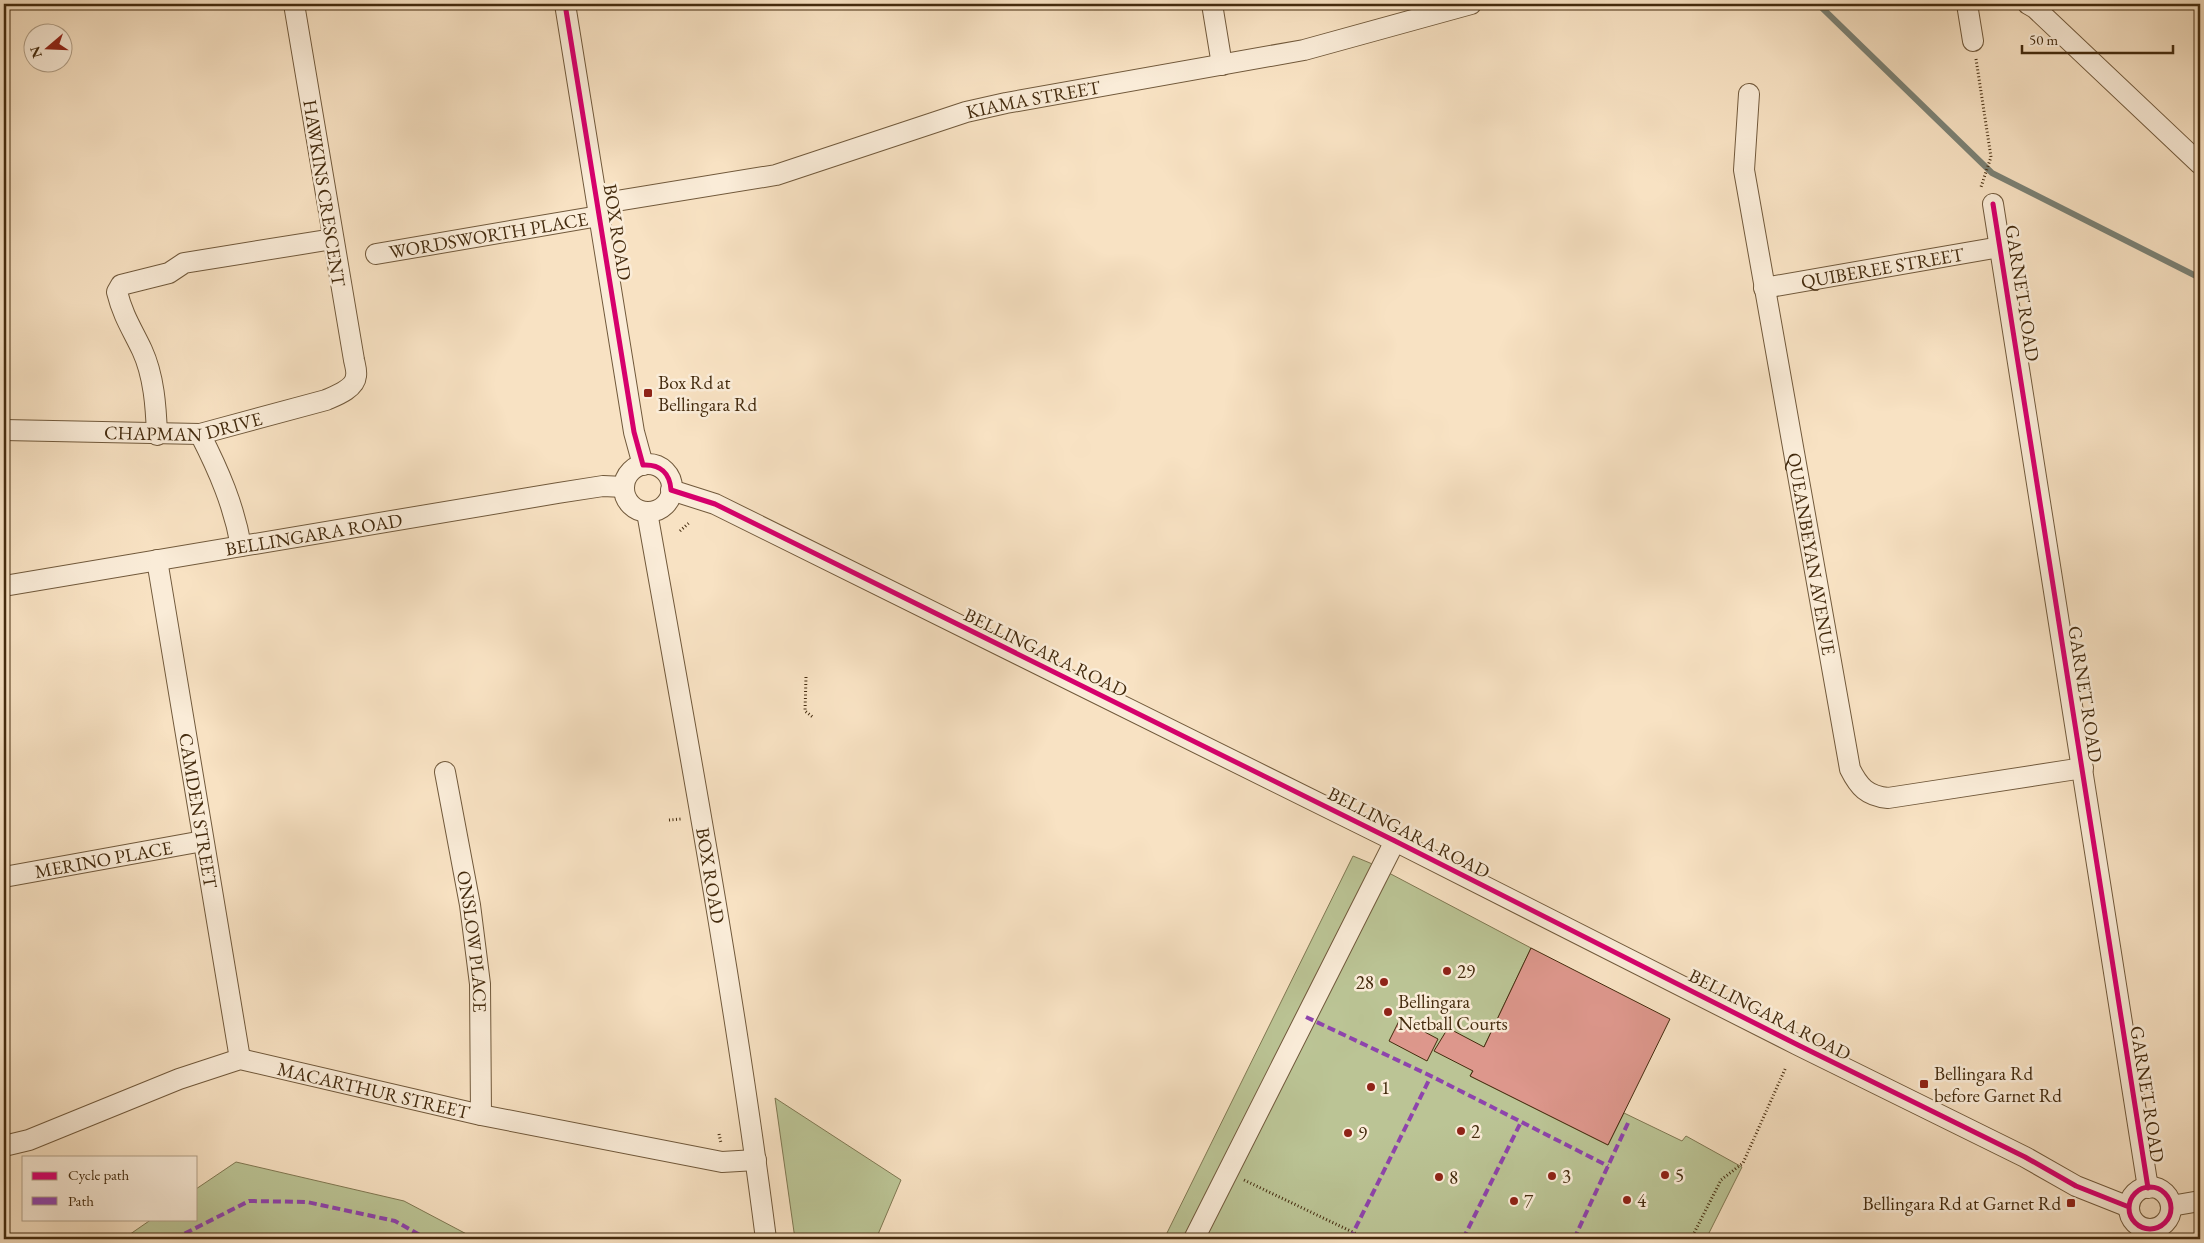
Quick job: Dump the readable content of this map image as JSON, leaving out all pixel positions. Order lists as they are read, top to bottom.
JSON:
{
  "streets": {
    "street": [
      "KIAMA STREET",
      "HAWKINS CRESCENT",
      "BOX ROAD",
      "WORDSWORTH PLACE",
      "QUIBEREE STREET",
      "GARNET ROAD",
      "CHAPMAN DRIVE",
      "BELLINGARA ROAD",
      "QUEANBEYAN AVENUE",
      "CAMDEN STREET",
      "MERINO PLACE",
      "ONSLOW PLACE",
      "MACARTHUR STREET"
    ]
  },
  "crossings": [
    ["KIAMA STREET", "BOX ROAD"],
    ["KIAMA STREET", "WORDSWORTH PLACE"],
    ["HAWKINS CRESCENT", "CHAPMAN DRIVE"],
    ["BOX ROAD", "WORDSWORTH PLACE"],
    ["BOX ROAD", "BELLINGARA ROAD"],
    ["BOX ROAD", "MACARTHUR STREET"],
    ["QUIBEREE STREET", "GARNET ROAD"],
    ["QUIBEREE STREET", "QUEANBEYAN AVENUE"],
    ["GARNET ROAD", "BELLINGARA ROAD"],
    ["GARNET ROAD", "QUEANBEYAN AVENUE"],
    ["BELLINGARA ROAD", "CAMDEN STREET"],
    ["CAMDEN STREET", "MERINO PLACE"],
    ["CAMDEN STREET", "MACARTHUR STREET"],
    ["ONSLOW PLACE", "MACARTHUR STREET"]
  ],
  "places": {
    "transit": ["Box Rd at Bellingara Rd", "Bellingara Rd before Garnet Rd", "Bellingara Rd at Garnet Rd"],
    "other": [
      "29",
      "28",
      "Bellingara Netball Courts",
      "1",
      "2",
      "9",
      "5",
      "3",
      "8",
      "4",
      "7"
    ]
  },
  "legend": ["Cycle path", "Path"],
  "scale_bar": "50 m",
  "north": "left"
}
